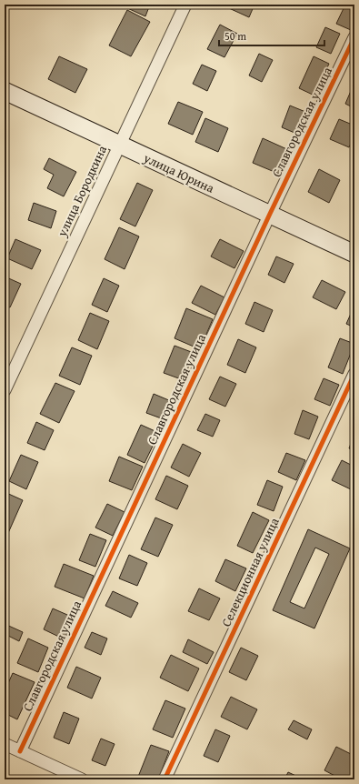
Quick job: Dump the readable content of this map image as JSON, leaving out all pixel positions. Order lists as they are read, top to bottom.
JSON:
{
  "streets": {
    "main road": ["улица Юрина"],
    "street": ["Славгородская улица", "улица Бородкина", "Селекционная улица"]
  },
  "crossings": [
    ["Славгородская улица", "улица Юрина"],
    ["улица Юрина", "улица Бородкина"]
  ],
  "scale_bar": "50 m"
}
